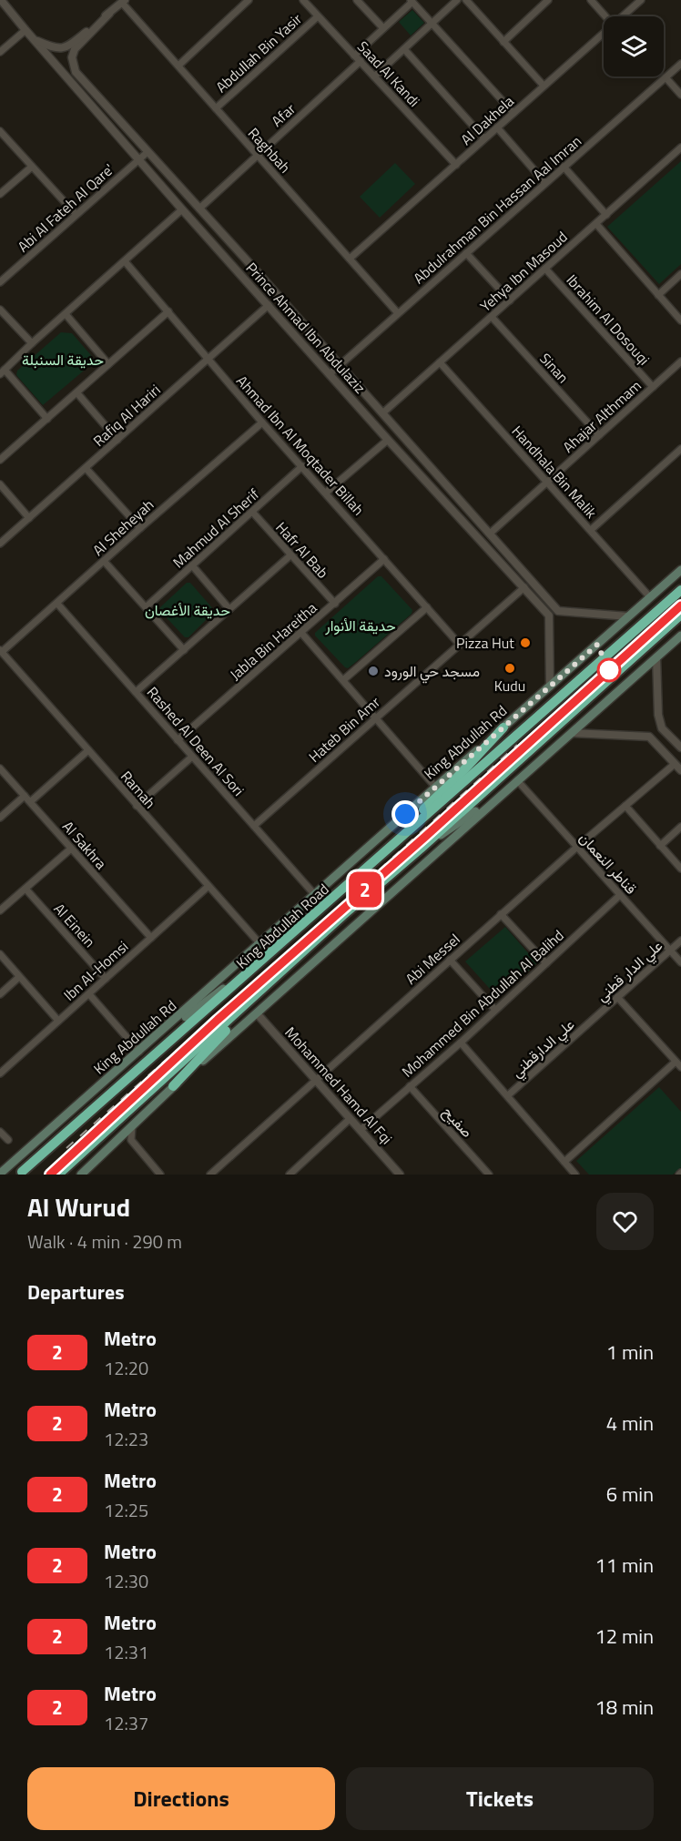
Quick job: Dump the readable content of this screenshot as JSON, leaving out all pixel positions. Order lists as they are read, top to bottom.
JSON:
{
  "streets": {
    "highway": ["King Abdullah Road"],
    "main road": ["King Abdullah Rd"],
    "street": [
      "Abdullah Bin Yasir",
      "Saad Al Kandi",
      "Afar",
      "Al Dakhela",
      "Raghbah",
      "Abi Al Fateh Al Qare'",
      "Abdulrahman Bin Hassan Aal Imran",
      "Yehya Ibn Masoud",
      "Ibrahim Al Dosouqi",
      "Prince Ahmad Ibn Abdulaziz",
      "Sinan",
      "Rafiq Al Hariri",
      "Ahajar Althmam",
      "Ahmad Ibn Al Moqtader Billah",
      "Handhala Bin Malik",
      "Al Sheheyah",
      "Mahmud Al Sherif",
      "Hafr Al Bab",
      "Jabla Bin Hareitha",
      "Hateb Bin Amr",
      "Rashed Al Deen Al Sori",
      "Ramah",
      "Al Sakhra",
      "قناطر النعمان",
      "Al Einein",
      "Abi Messel",
      "Ibn Al-Homsi",
      "علي الدار قطني",
      "Mohammed Bin Abdullah Al Balihd",
      "علي الدارقطني",
      "Mohammed Hamd Al Fqi",
      "صفيح"
    ]
  },
  "crossings": [
    ["Abdullah Bin Yasir", "Saad Al Kandi"],
    ["Abdullah Bin Yasir", "Raghbah"],
    ["Saad Al Kandi", "Afar"],
    ["Saad Al Kandi", "Al Dakhela"],
    ["Afar", "Raghbah"],
    ["Afar", "Prince Ahmad Ibn Abdulaziz"],
    ["Al Dakhela", "Raghbah"],
    ["Raghbah", "Abdulrahman Bin Hassan Aal Imran"],
    ["Abi Al Fateh Al Qare'", "Prince Ahmad Ibn Abdulaziz"],
    ["Abdulrahman Bin Hassan Aal Imran", "Prince Ahmad Ibn Abdulaziz"],
    ["Yehya Ibn Masoud", "Ibrahim Al Dosouqi"],
    ["Yehya Ibn Masoud", "Prince Ahmad Ibn Abdulaziz"],
    ["Yehya Ibn Masoud", "Sinan"],
    ["Yehya Ibn Masoud", "Handhala Bin Malik"],
    ["Ibrahim Al Dosouqi", "Ahajar Althmam"],
    ["Prince Ahmad Ibn Abdulaziz", "Rafiq Al Hariri"],
    ["Prince Ahmad Ibn Abdulaziz", "Ahajar Althmam"],
    ["Prince Ahmad Ibn Abdulaziz", "Hateb Bin Amr"],
    ["Prince Ahmad Ibn Abdulaziz", "King Abdullah Rd"],
    ["Sinan", "Ahajar Althmam"],
    ["Rafiq Al Hariri", "Ahmad Ibn Al Moqtader Billah"],
    ["Ahajar Althmam", "Handhala Bin Malik"],
    ["Ahmad Ibn Al Moqtader Billah", "Al Sheheyah"],
    ["Ahmad Ibn Al Moqtader Billah", "Mahmud Al Sherif"],
    ["Ahmad Ibn Al Moqtader Billah", "Jabla Bin Hareitha"],
    ["Ahmad Ibn Al Moqtader Billah", "Hateb Bin Amr"],
    ["Handhala Bin Malik", "King Abdullah Rd"],
    ["Al Sheheyah", "Rashed Al Deen Al Sori"],
    ["Al Sheheyah", "Ramah"],
    ["Mahmud Al Sherif", "Hafr Al Bab"],
    ["Hafr Al Bab", "Jabla Bin Hareitha"],
    ["Jabla Bin Hareitha", "Rashed Al Deen Al Sori"],
    ["Hateb Bin Amr", "Rashed Al Deen Al Sori"],
    ["Rashed Al Deen Al Sori", "King Abdullah Rd"],
    ["King Abdullah Rd", "Ramah"],
    ["Ramah", "Ibn Al-Homsi"],
    ["Al Sakhra", "Ibn Al-Homsi"],
    ["قناطر النعمان", "Abi Messel"],
    ["قناطر النعمان", "علي الدار قطني"],
    ["قناطر النعمان", "Mohammed Bin Abdullah Al Balihd"],
    ["Al Einein", "Ibn Al-Homsi"],
    ["Abi Messel", "Mohammed Hamd Al Fqi"],
    ["علي الدار قطني", "علي الدارقطني"],
    ["Mohammed Bin Abdullah Al Balihd", "Mohammed Hamd Al Fqi"],
    ["Mohammed Bin Abdullah Al Balihd", "صفيح"]
  ],
  "parks": ["حديقة السنبلة", "حديقة الأغصان", "حديقة الأنوار"],
  "places": ["Pizza Hut", "Kudu", "مسجد حي الورود"],
  "lines": ["metro line 2"],
  "page": {
    "on_map": "2",
    "heading": [
      ["Al Wurud", "Walk · 4 min · 290 m"],
      "Departures"
    ],
    "list": [
      {
        "mark": "2",
        "name": "Metro",
        "note": "12:20",
        "value": "1 min"
      },
      {
        "mark": "2",
        "name": "Metro",
        "note": "12:23",
        "value": "4 min"
      },
      {
        "mark": "2",
        "name": "Metro",
        "note": "12:25",
        "value": "6 min"
      },
      {
        "mark": "2",
        "name": "Metro",
        "note": "12:30",
        "value": "11 min"
      },
      {
        "mark": "2",
        "name": "Metro",
        "note": "12:31",
        "value": "12 min"
      },
      {
        "mark": "2",
        "name": "Metro",
        "note": "12:37",
        "value": "18 min"
      }
    ],
    "buttons": ["Directions", "Tickets"]
  }
}
